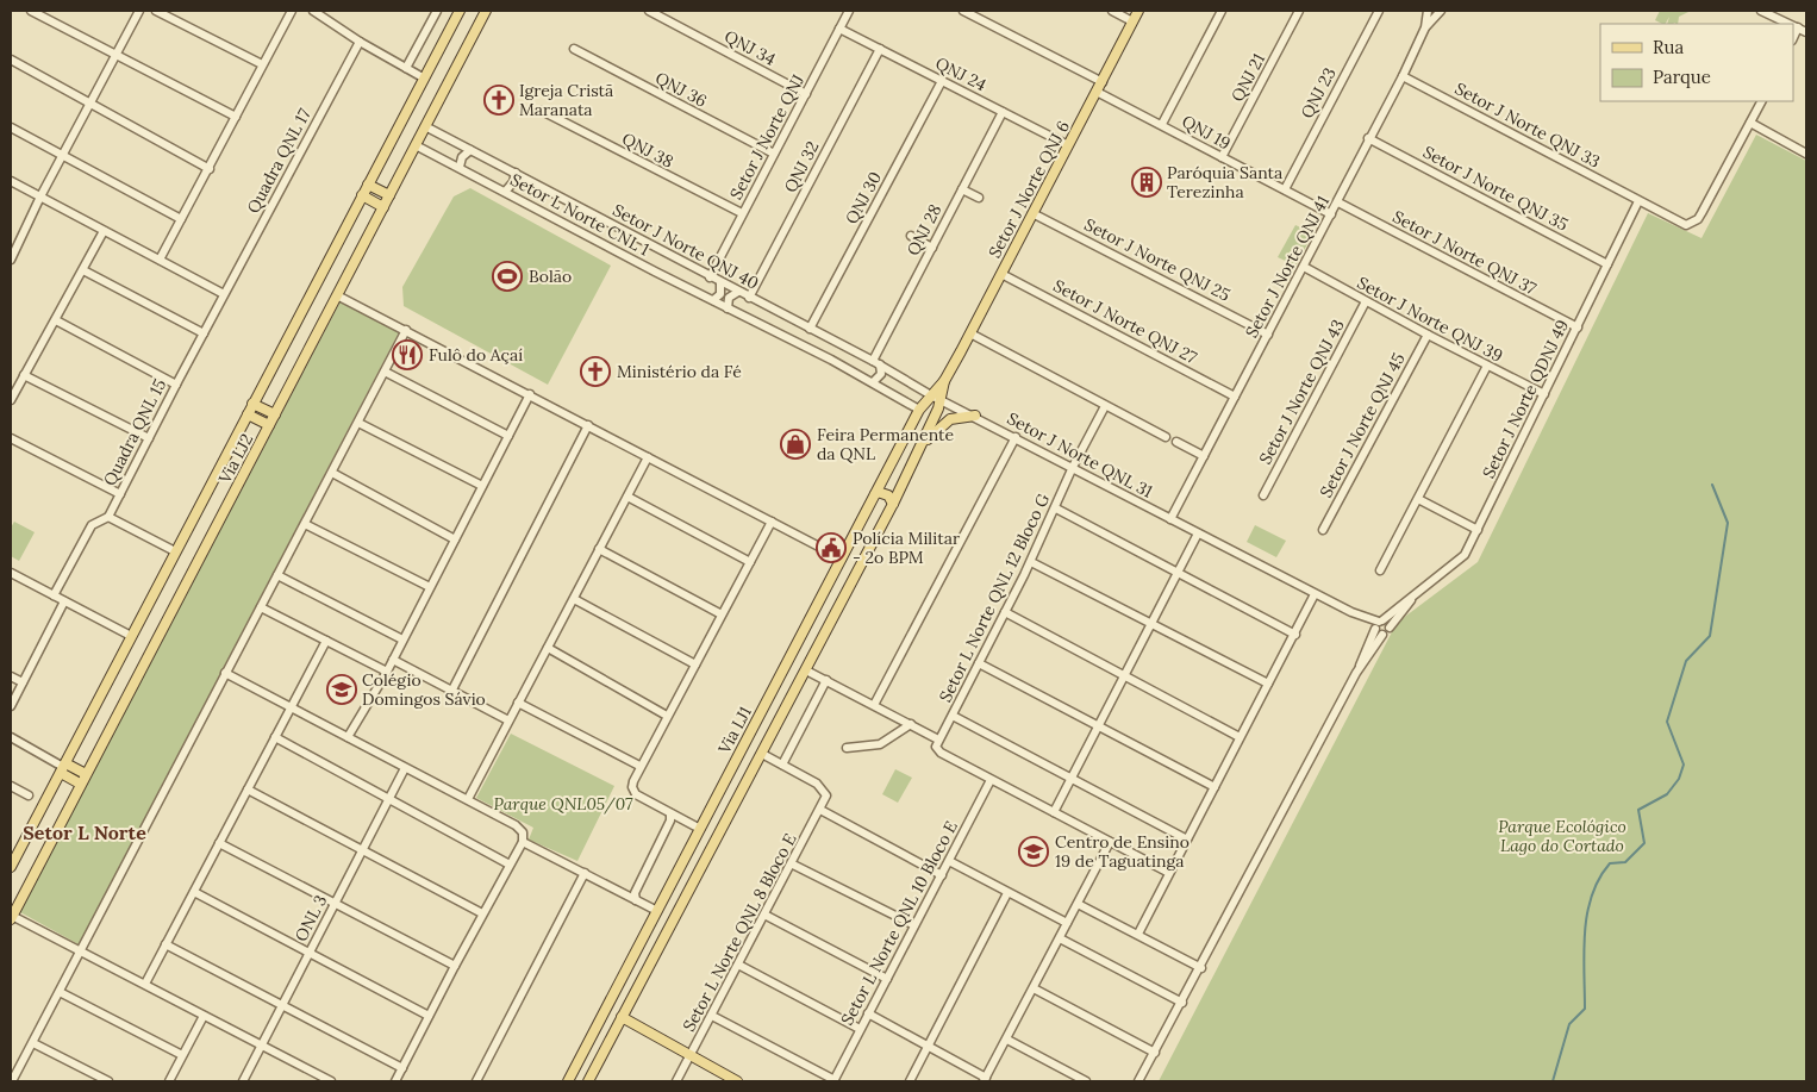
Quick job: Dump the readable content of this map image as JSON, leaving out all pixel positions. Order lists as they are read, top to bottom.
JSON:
{
  "streets": {
    "main road": ["Setor J Norte QNJ 6", "Via LJ2", "Via LJ1"],
    "street": [
      "QNJ 34",
      "QNJ 24",
      "QNJ 21",
      "QNJ 36",
      "QNJ 23",
      "Setor J Norte QNJ 33",
      "QNJ 19",
      "Setor J Norte QNJ",
      "QNJ 38",
      "Quadra QNL 17",
      "QNJ 32",
      "Setor J Norte QNJ 35",
      "QNJ 30",
      "Setor L Norte CNL 1",
      "QNJ 28",
      "Setor J Norte QNJ 40",
      "Setor J Norte QNJ 37",
      "Setor J Norte QNJ 25",
      "Setor J Norte QNJ 41",
      "Setor J Norte QNJ 39",
      "Setor J Norte QNJ 27",
      "Setor J Norte QNJ 43",
      "Setor J Norte QDNJ 49",
      "Setor J Norte QNJ 45",
      "Quadra QNL 15",
      "Setor J Norte QNL 31",
      "Setor L Norte QNL 12 Bloco G",
      "ONL 3",
      "Setor L Norte QNL 10 Bloco E",
      "Setor L Norte QNL 8 Bloco E"
    ]
  },
  "crossings": [
    ["QNJ 34", "Setor J Norte QNJ"],
    ["QNJ 24", "Setor J Norte QNJ"],
    ["QNJ 24", "QNJ 32"],
    ["QNJ 24", "Setor J Norte QNJ 6"],
    ["QNJ 24", "QNJ 30"],
    ["QNJ 24", "QNJ 28"],
    ["QNJ 21", "QNJ 19"],
    ["QNJ 36", "Setor J Norte QNJ"],
    ["QNJ 23", "QNJ 19"],
    ["Setor J Norte QNJ 33", "Setor J Norte QNJ 41"],
    ["Setor J Norte QNJ 33", "Setor J Norte QDNJ 49"],
    ["QNJ 19", "Setor J Norte QNJ 6"],
    ["QNJ 19", "Setor J Norte QNJ 41"],
    ["Setor J Norte QNJ", "QNJ 38"],
    ["Setor J Norte QNJ", "Setor J Norte QNJ 40"],
    ["Quadra QNL 17", "Quadra QNL 15"],
    ["QNJ 32", "Setor J Norte QNJ 40"],
    ["Setor J Norte QNJ 35", "Setor J Norte QNJ 41"],
    ["Setor J Norte QNJ 35", "Setor J Norte QDNJ 49"],
    ["Setor J Norte QNJ 6", "Setor J Norte QNJ 25"],
    ["Setor J Norte QNJ 6", "Setor J Norte QNJ 27"],
    ["Setor J Norte QNJ 6", "Via LJ1"],
    ["QNJ 30", "Setor J Norte QNJ 40"],
    ["Setor L Norte CNL 1", "QNJ 28"],
    ["Setor L Norte CNL 1", "Via LJ2"],
    ["Setor L Norte CNL 1", "Via LJ1"],
    ["QNJ 28", "Setor J Norte QNJ 40"],
    ["Setor J Norte QNJ 40", "Setor J Norte QNL 31"],
    ["Setor J Norte QNJ 40", "Via LJ2"],
    ["Setor J Norte QNJ 40", "Via LJ1"],
    ["Setor J Norte QNJ 37", "Setor J Norte QNJ 41"],
    ["Setor J Norte QNJ 37", "Setor J Norte QDNJ 49"],
    ["Setor J Norte QNJ 25", "Setor J Norte QNJ 41"],
    ["Setor J Norte QNJ 41", "Setor J Norte QNJ 39"],
    ["Setor J Norte QNJ 41", "Setor J Norte QNJ 27"],
    ["Setor J Norte QNJ 41", "Setor J Norte QNL 31"],
    ["Setor J Norte QNJ 39", "Setor J Norte QNJ 43"],
    ["Setor J Norte QNJ 39", "Setor J Norte QDNJ 49"],
    ["Setor J Norte QNJ 39", "Setor J Norte QNJ 45"],
    ["Setor J Norte QNL 31", "Setor L Norte QNL 12 Bloco G"],
    ["Setor J Norte QNL 31", "Via LJ1"]
  ],
  "districts": ["Setor L Norte"],
  "parks": ["Parque QNL05/07", "Parque Ecológico Lago do Cortado"],
  "places": {
    "church": ["Igreja Cristã Maranata", "Ministério da Fé"],
    "building": ["Paróquia Santa Terezinha"],
    "sports": ["Bolão"],
    "restaurant": ["Fulô do Açaí"],
    "shop": ["Feira Permanente da QNL"],
    "public building": ["Polícia Militar - 2o BPM"],
    "school or university": ["Colégio Domingos Sávio", "Centro de Ensino 19 de Taguatinga"]
  },
  "legend": ["Rua", "Parque"]
}
